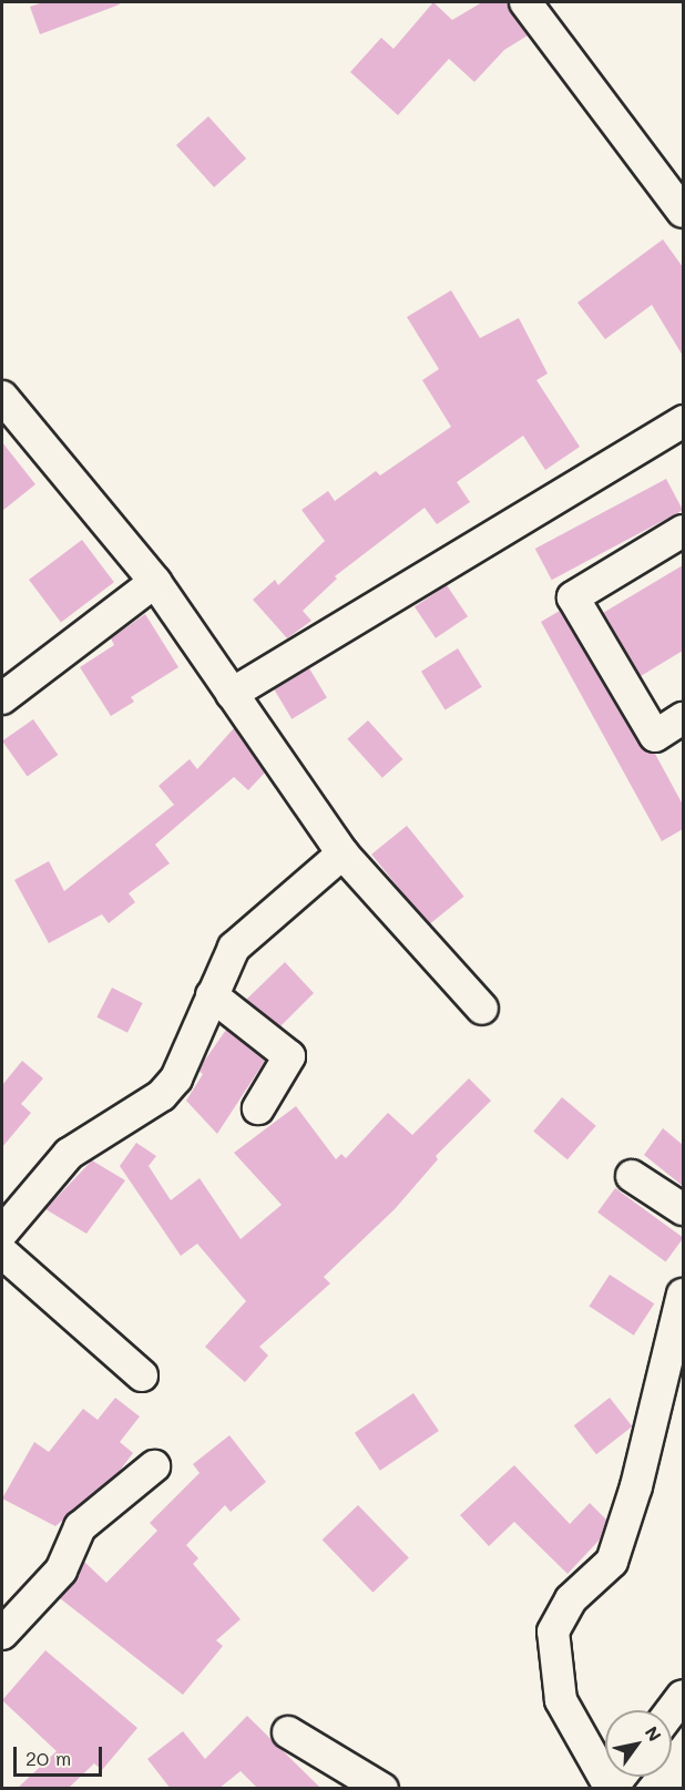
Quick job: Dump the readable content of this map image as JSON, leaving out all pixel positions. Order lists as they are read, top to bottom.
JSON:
{
  "scale_bar": "20 m",
  "north": "top right"
}
